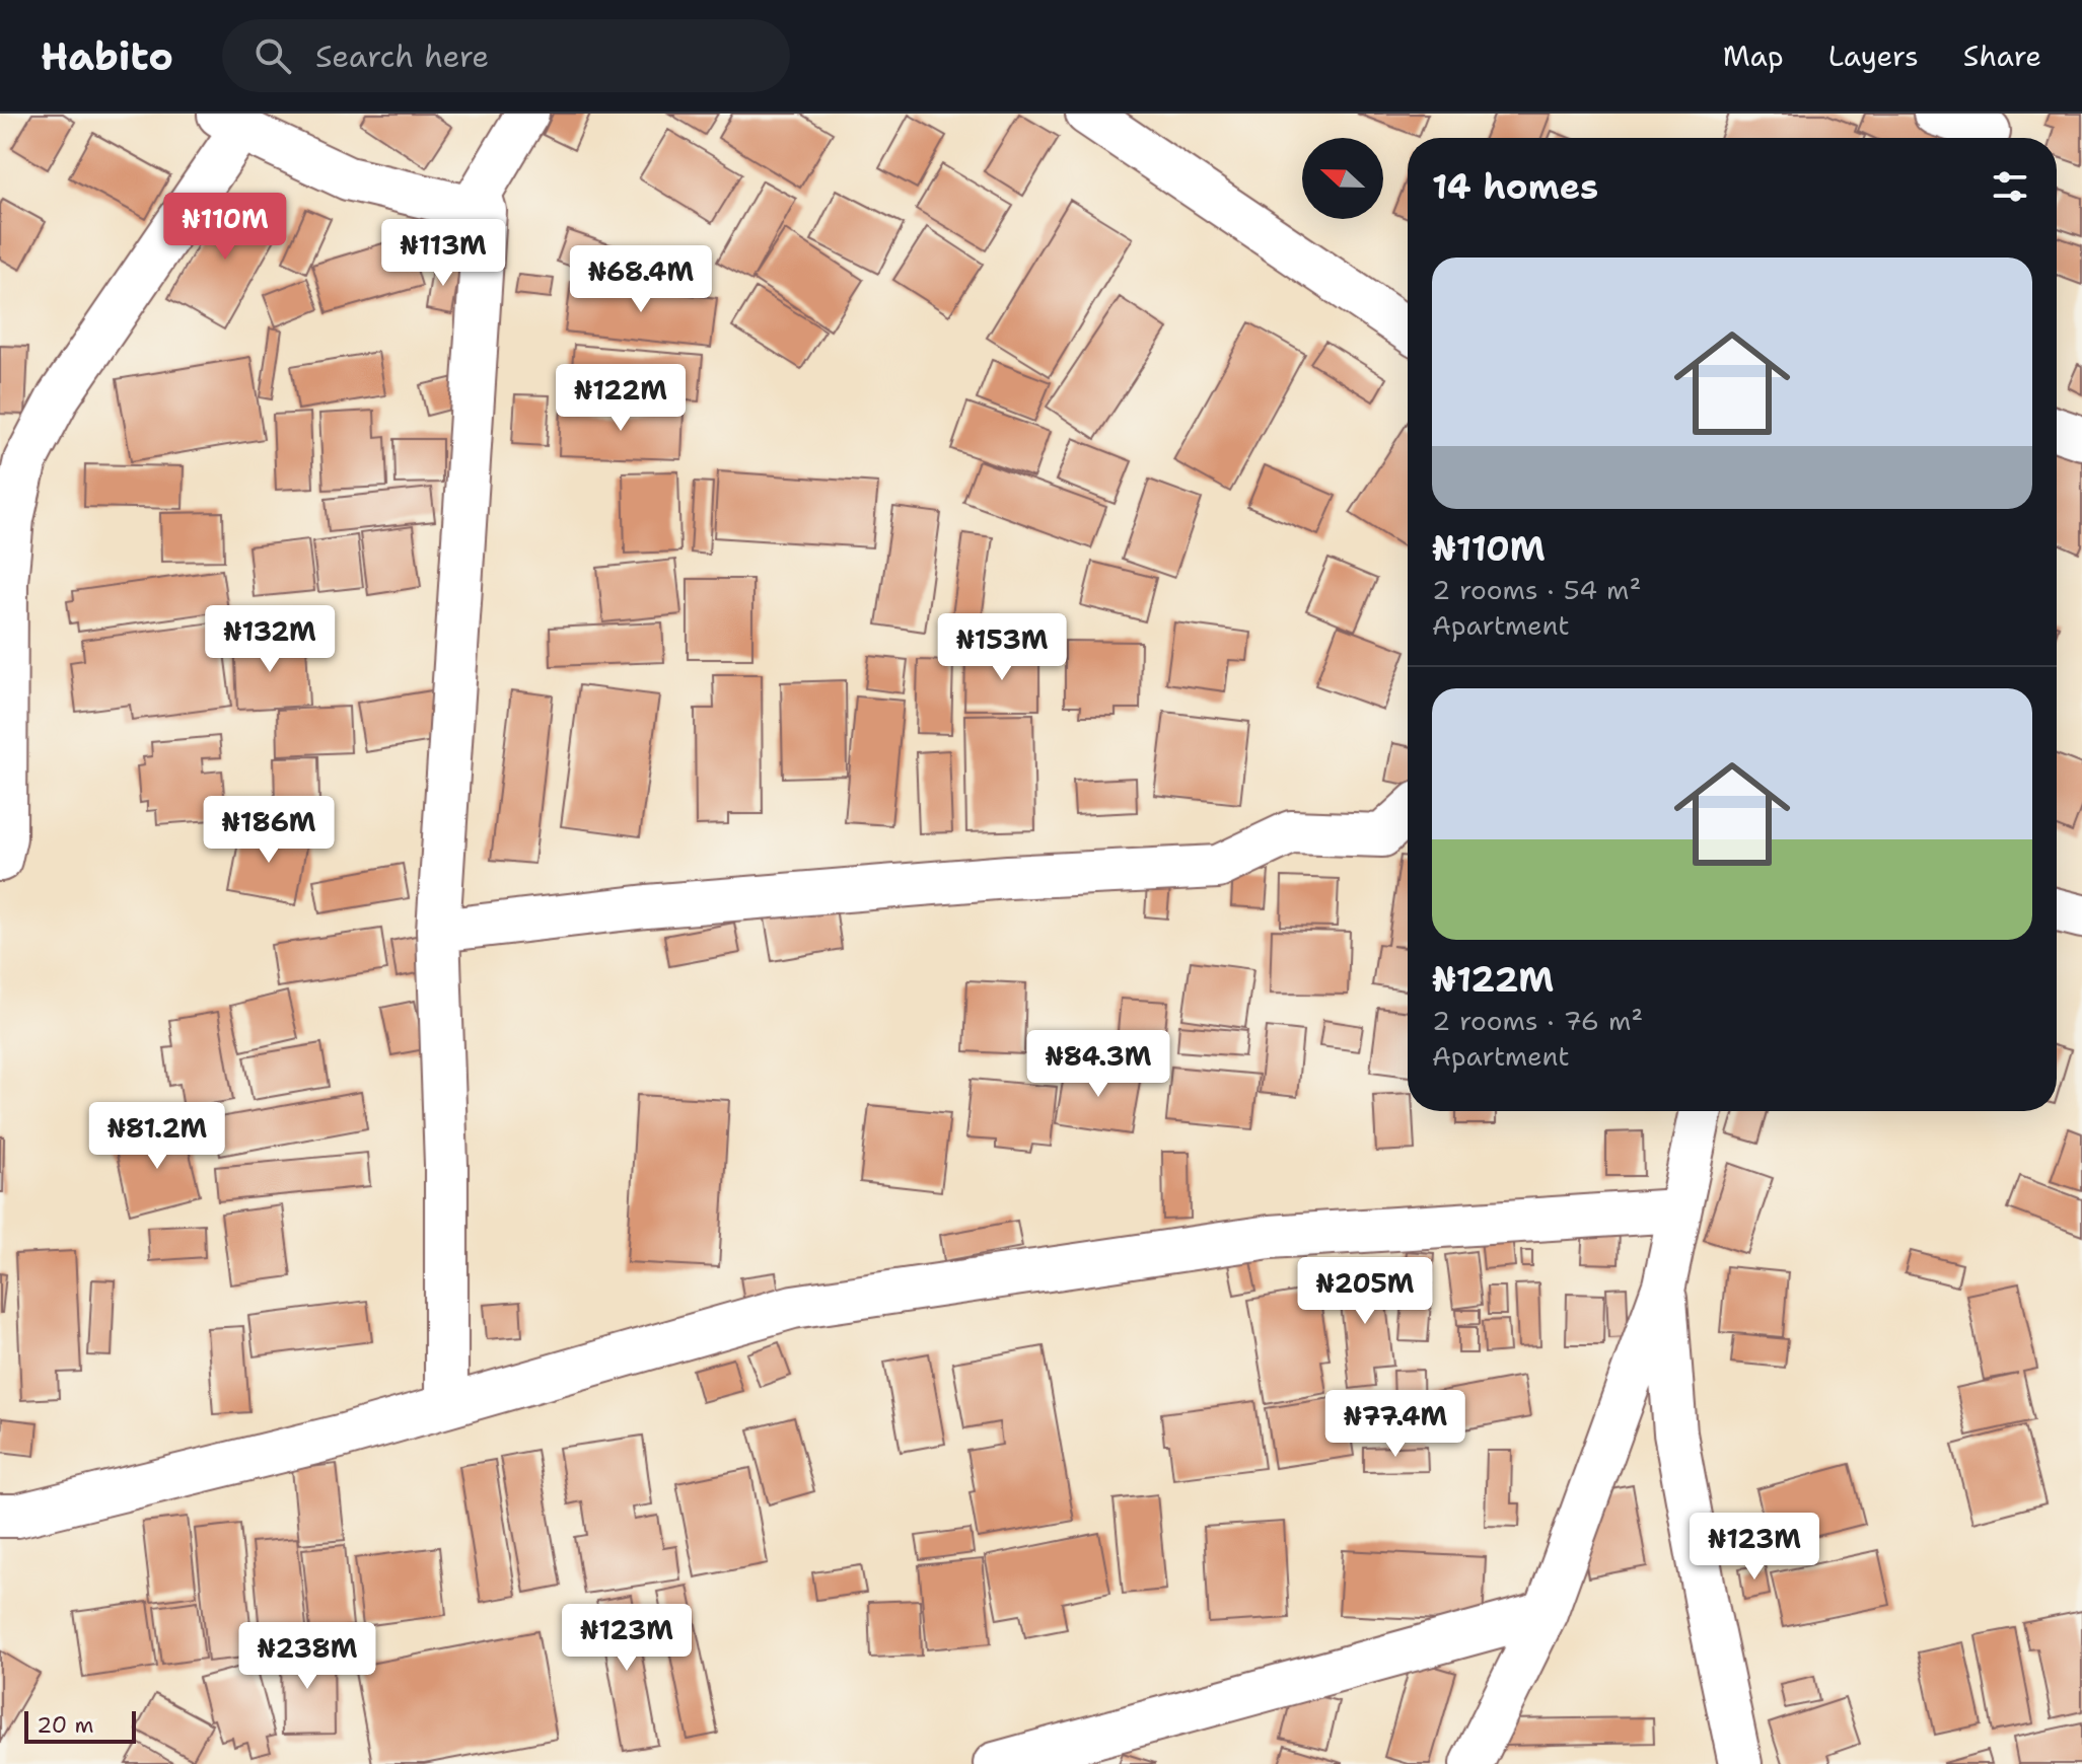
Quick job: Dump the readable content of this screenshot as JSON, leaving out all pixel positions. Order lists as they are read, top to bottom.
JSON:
{
  "scale_bar": "20 m",
  "north": "left",
  "page": {
    "header": "Habito",
    "search": "Search here",
    "nav": ["Map", "Layers", "Share"],
    "heading": "14 homes",
    "price": [
      "₦110M",
      "₦113M",
      "₦68.4M",
      "₦122M",
      "₦132M",
      "₦153M",
      "₦186M",
      "₦84.3M",
      "₦81.2M",
      "₦205M",
      "₦77.4M",
      "₦123M",
      "₦123M",
      "₦238M"
    ],
    "list": [
      {
        "name": "₦110M",
        "note": "2 rooms · 54 m² · Apartment"
      },
      {
        "name": "₦122M",
        "note": "2 rooms · 76 m² · Apartment"
      }
    ],
    "scale": "20 m"
  }
}
